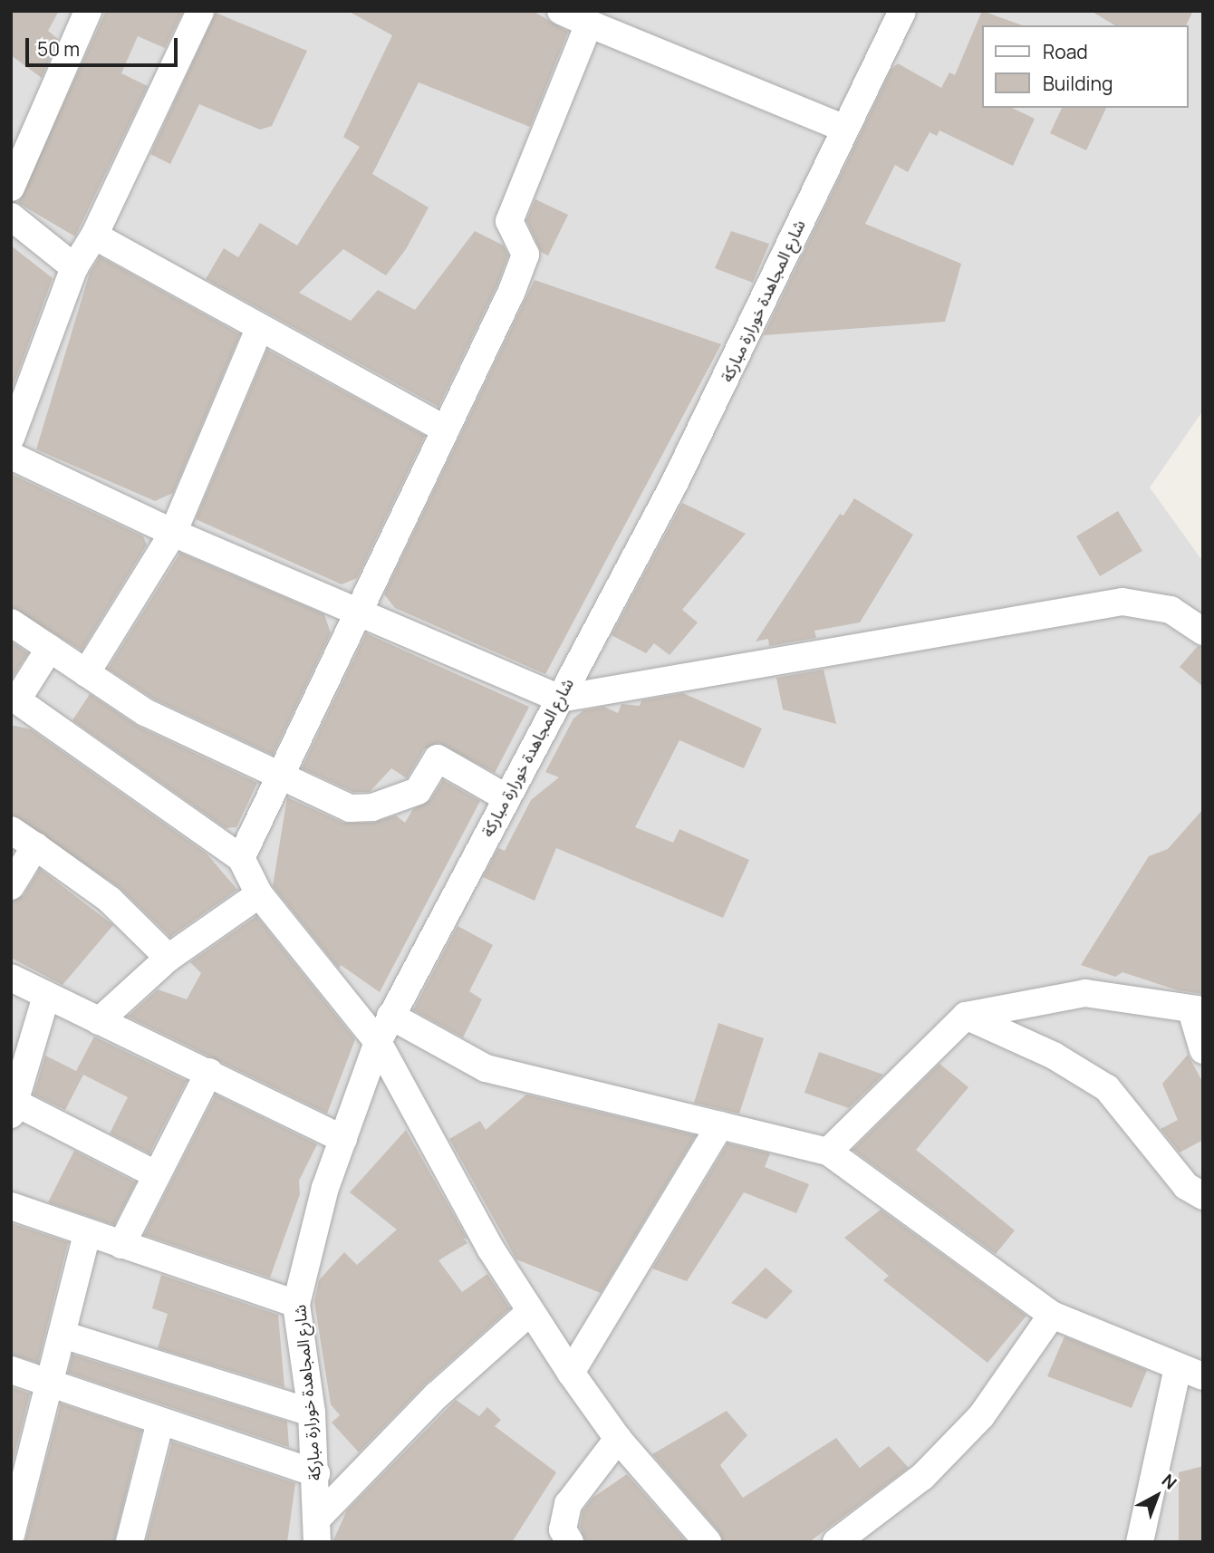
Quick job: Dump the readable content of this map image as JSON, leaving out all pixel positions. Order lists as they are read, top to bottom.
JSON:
{
  "streets": {
    "street": ["شارع المجاهدة خورارة مباركة"]
  },
  "legend": ["Road", "Building"],
  "scale_bar": "50 m",
  "north": "top right"
}
